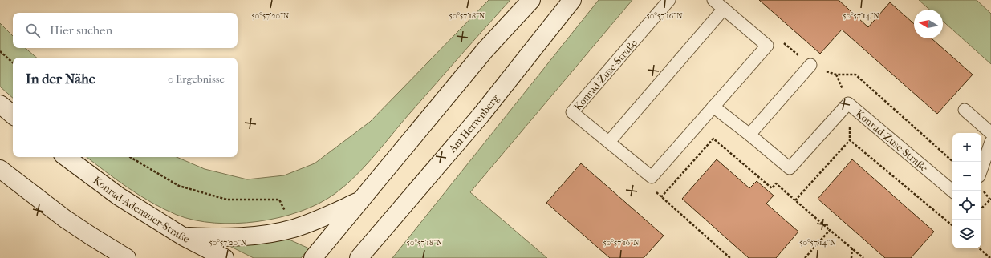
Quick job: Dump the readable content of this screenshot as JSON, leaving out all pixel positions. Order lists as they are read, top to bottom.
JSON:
{
  "streets": {
    "main road": ["Am Herrenberg", "Konrad-Adenauer-Straße"],
    "lane": ["Konrad-Zuse-Straße"]
  },
  "north": "left",
  "page": {
    "search": "Hier suchen",
    "heading": ["In der Nähe", "0 Ergebnisse"],
    "map_buttons": ["+", "−"]
  },
  "coordinates": [
    "50°57'20\"N",
    "50°57'18\"N",
    "50°57'16\"N",
    "50°57'14\"N"
  ]
}
